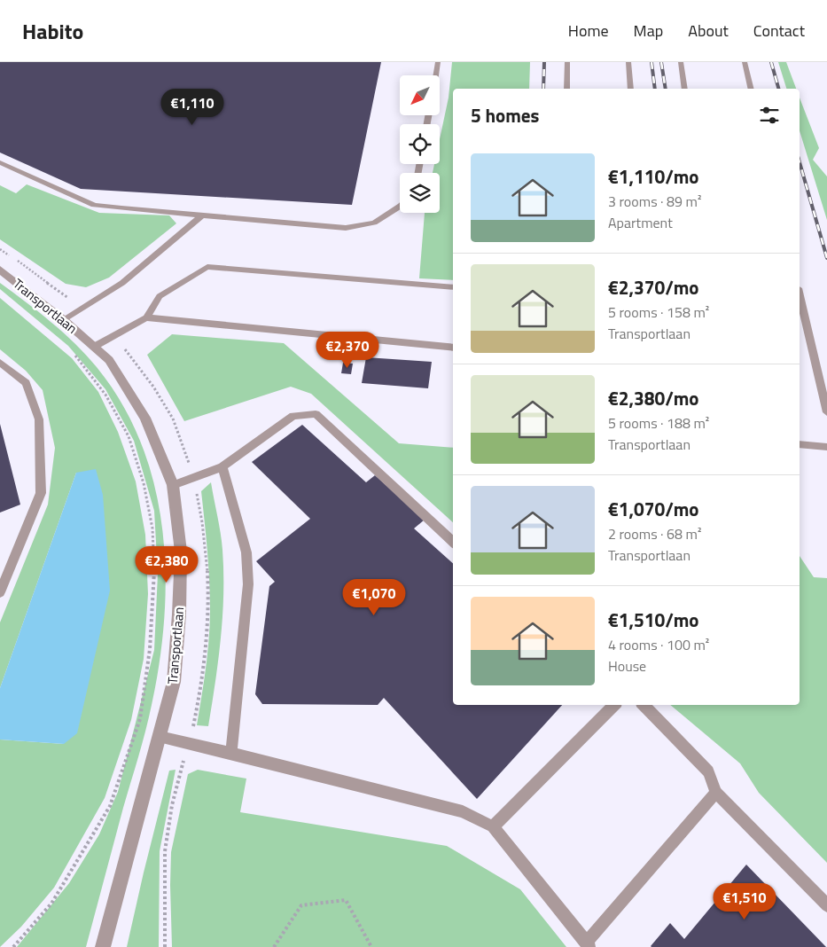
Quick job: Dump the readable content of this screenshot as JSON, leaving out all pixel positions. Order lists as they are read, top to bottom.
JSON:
{
  "streets": {
    "street": ["Transportlaan"]
  },
  "north": "bottom left",
  "page": {
    "header": "Habito",
    "nav": [
      "Home",
      "Map",
      "About",
      "Contact"
    ],
    "price": [
      "€1,110",
      "€2,370",
      "€2,380",
      "€1,070",
      "€1,510"
    ],
    "heading": "5 homes",
    "list": [
      {
        "name": "€1,110/mo",
        "note": "3 rooms · 89 m² · Apartment"
      },
      {
        "name": "€2,370/mo",
        "note": "5 rooms · 158 m² · Transportlaan"
      },
      {
        "name": "€2,380/mo",
        "note": "5 rooms · 188 m² · Transportlaan"
      },
      {
        "name": "€1,070/mo",
        "note": "2 rooms · 68 m² · Transportlaan"
      },
      {
        "name": "€1,510/mo",
        "note": "4 rooms · 100 m² · House"
      }
    ]
  }
}
